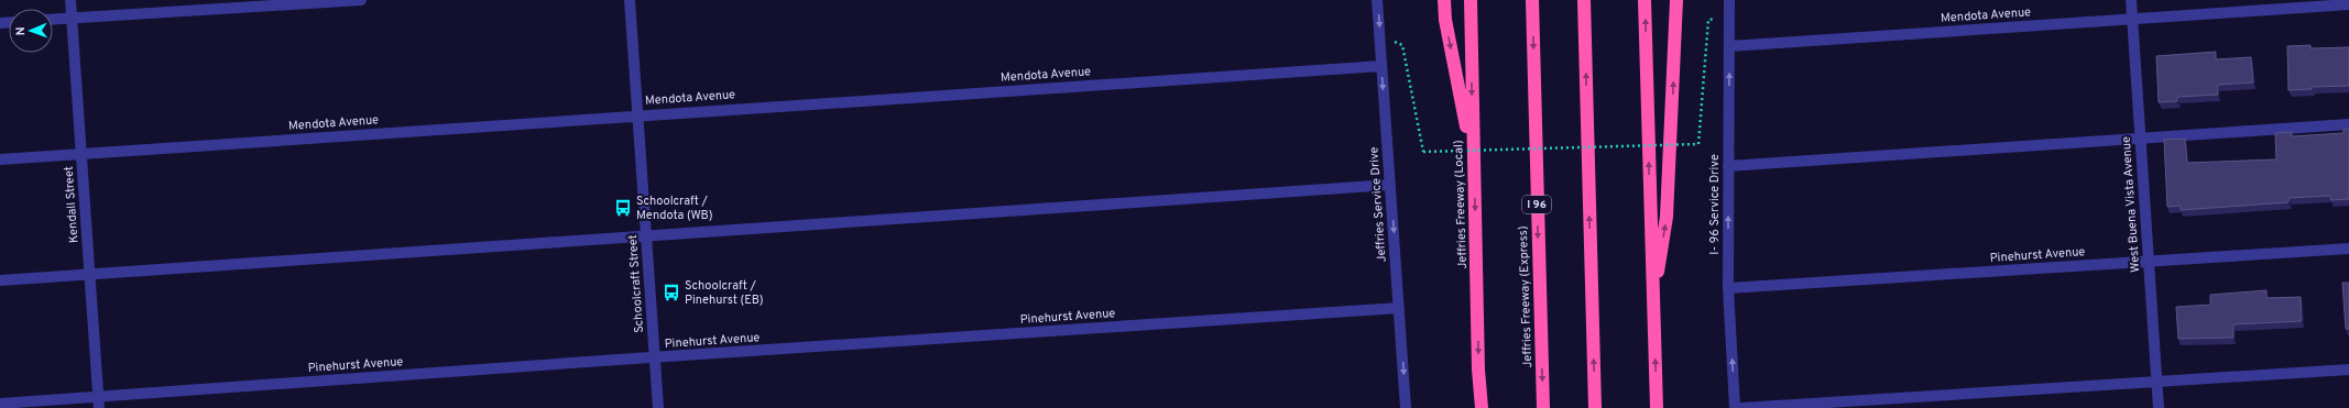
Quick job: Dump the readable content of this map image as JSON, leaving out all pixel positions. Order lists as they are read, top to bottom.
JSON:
{
  "streets": {
    "highway": ["Jeffries Freeway (Local)", "I 96", "Jeffries Freeway (Express)"],
    "street": [
      "Mendota Avenue",
      "Kendall Street",
      "Jeffries Service Drive",
      "I- 96 Service Drive",
      "West Buena Vista Avenue",
      "Pinehurst Avenue",
      "Schoolcraft Street"
    ]
  },
  "crossings": [
    ["Mendota Avenue", "Kendall Street"],
    ["Mendota Avenue", "Jeffries Service Drive"],
    ["Mendota Avenue", "I- 96 Service Drive"],
    ["Mendota Avenue", "West Buena Vista Avenue"],
    ["Mendota Avenue", "Schoolcraft Street"],
    ["Kendall Street", "Pinehurst Avenue"],
    ["Jeffries Service Drive", "Pinehurst Avenue"],
    ["I- 96 Service Drive", "Pinehurst Avenue"],
    ["West Buena Vista Avenue", "Pinehurst Avenue"],
    ["Pinehurst Avenue", "Schoolcraft Street"]
  ],
  "one_way": ["Jeffries Service Drive", "I- 96 Service Drive"],
  "places": {
    "bus stop": ["Schoolcraft / Mendota (WB)", "Schoolcraft / Pinehurst (EB)"]
  },
  "north": "left"
}
